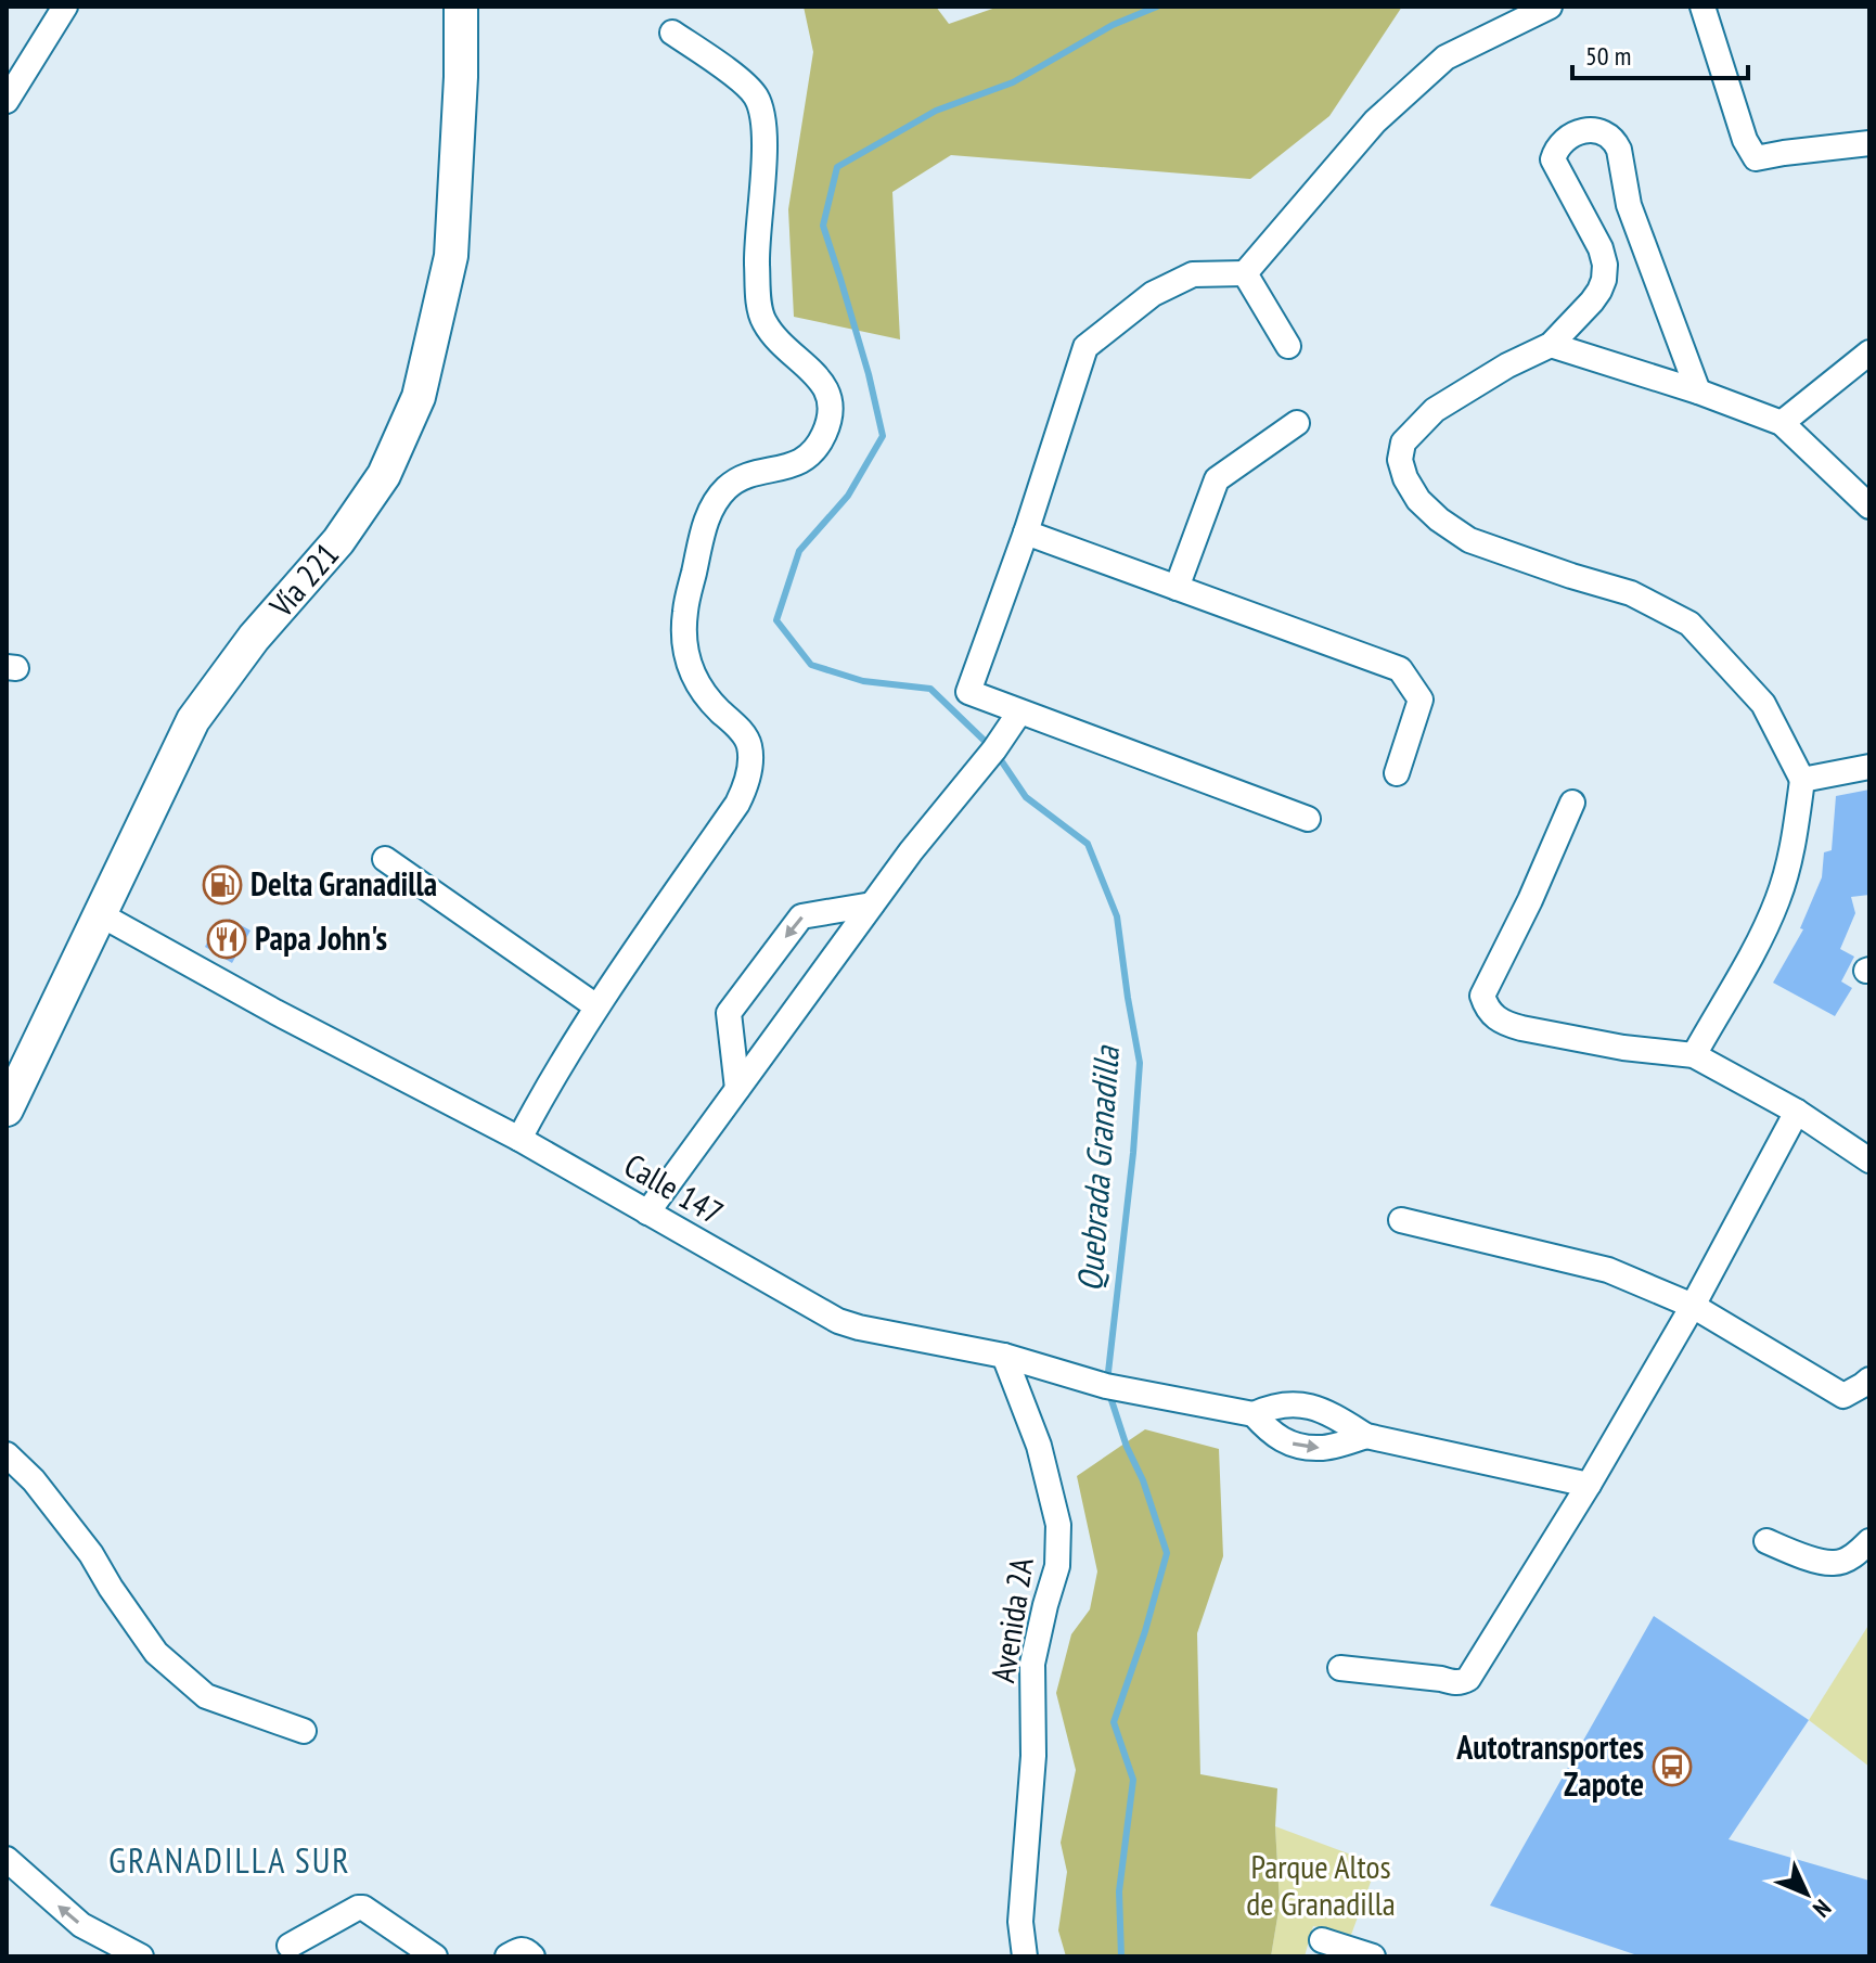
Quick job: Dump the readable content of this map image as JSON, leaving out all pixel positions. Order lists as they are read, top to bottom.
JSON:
{
  "streets": {
    "main road": ["Vía 221"],
    "street": ["Calle 147", "Avenida 2A"]
  },
  "crossings": [
    ["Vía 221", "Calle 147"],
    ["Calle 147", "Avenida 2A"]
  ],
  "districts": ["GRANADILLA SUR"],
  "water": ["Quebrada Granadilla"],
  "parks": ["Parque Altos de Granadilla"],
  "places": {
    "fuel station": ["Delta Granadilla"],
    "restaurant": ["Papa John's"],
    "bus stop": ["Autotransportes Zapote"]
  },
  "scale_bar": "50 m",
  "north": "bottom right"
}
